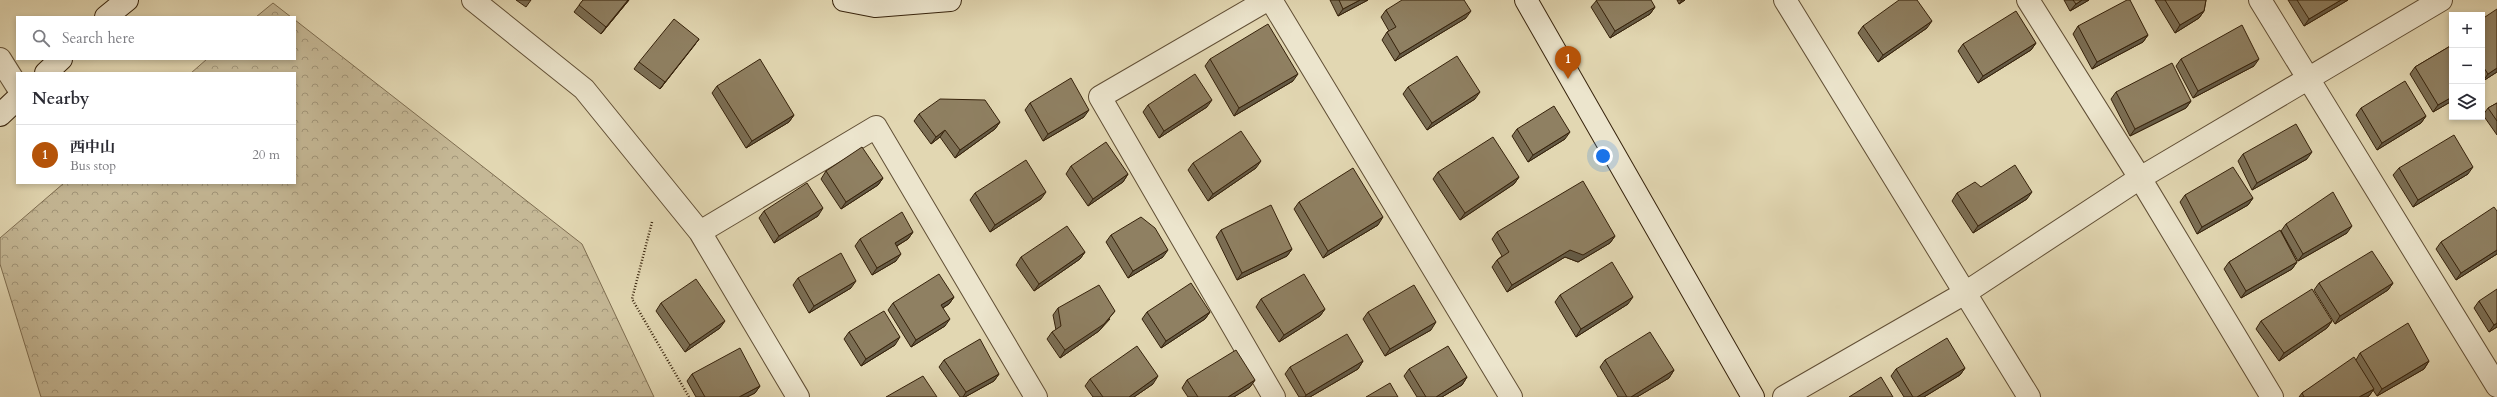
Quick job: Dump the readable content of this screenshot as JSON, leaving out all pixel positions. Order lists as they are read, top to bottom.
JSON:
{
  "page": {
    "map_buttons": ["+", "−"],
    "search": "Search here",
    "pins": "1",
    "heading": "Nearby",
    "list": [
      {
        "mark": "1",
        "name": "西中山",
        "note": "Bus stop",
        "value": "20 m"
      }
    ]
  }
}
